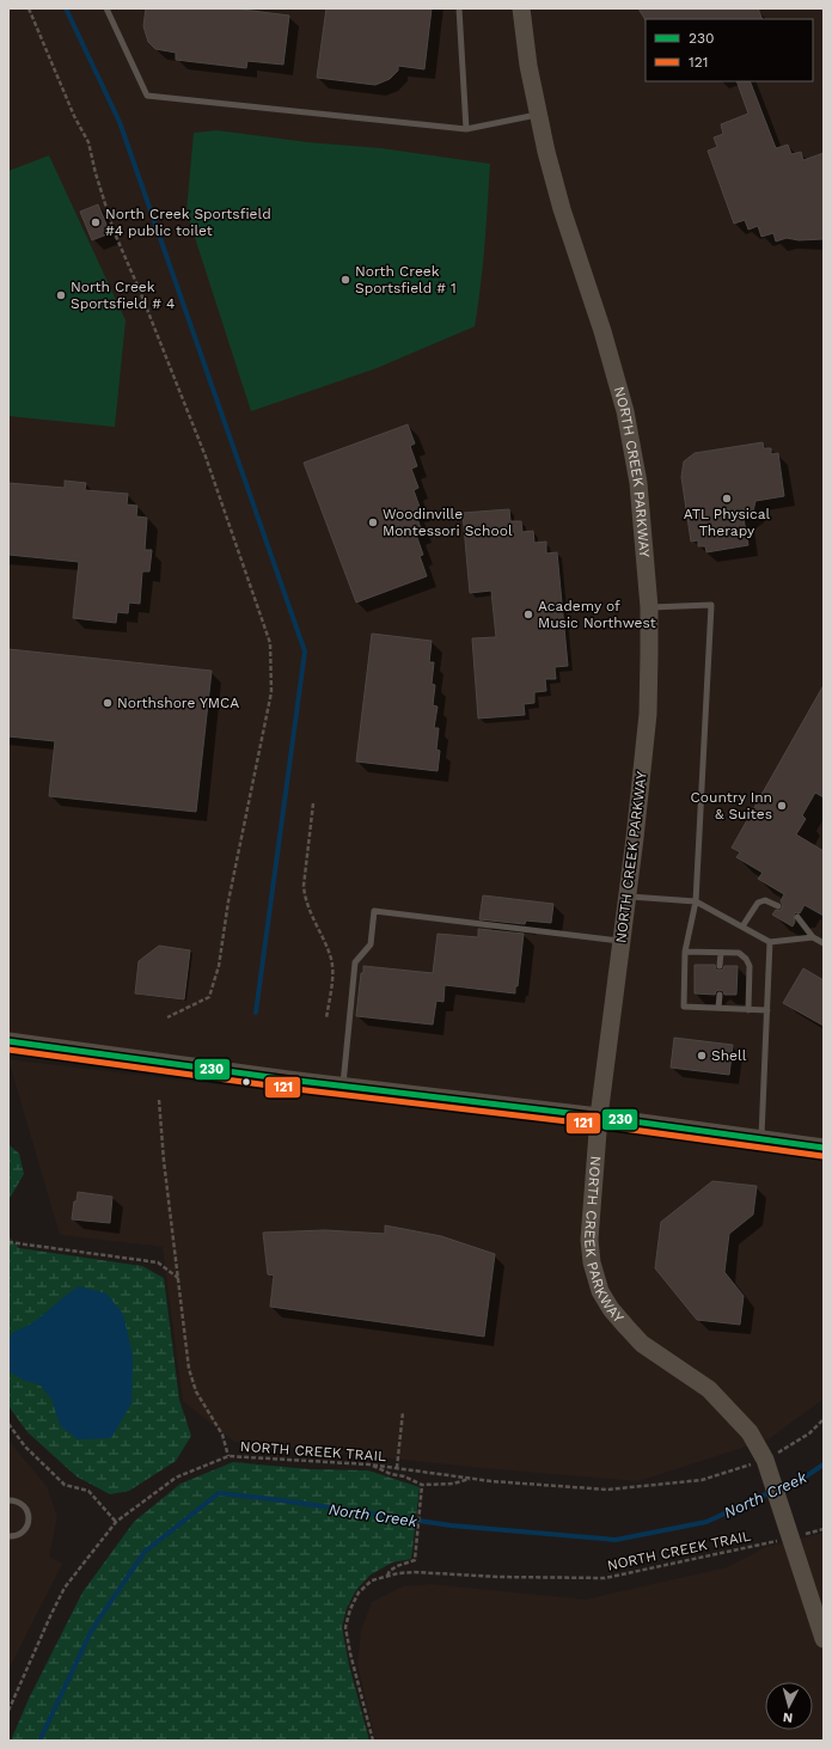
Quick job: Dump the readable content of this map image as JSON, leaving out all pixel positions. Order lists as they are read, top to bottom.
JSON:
{
  "streets": {
    "street": ["NORTH CREEK PARKWAY"],
    "path": ["NORTH CREEK TRAIL"]
  },
  "crossings": [
    ["NORTH CREEK PARKWAY", "NORTH CREEK TRAIL"]
  ],
  "water": ["North Creek"],
  "places": [
    "North Creek Sportsfield #4 public toilet",
    "North Creek Sportsfield # 1",
    "North Creek Sportsfield # 4",
    "ATL Physical Therapy",
    "Woodinville Montessori School",
    "Academy of Music Northwest",
    "Northshore YMCA",
    "Country Inn & Suites",
    "Shell"
  ],
  "lines": ["transit line 230", "transit line 121"],
  "legend": ["230", "121"],
  "north": "bottom"
}
